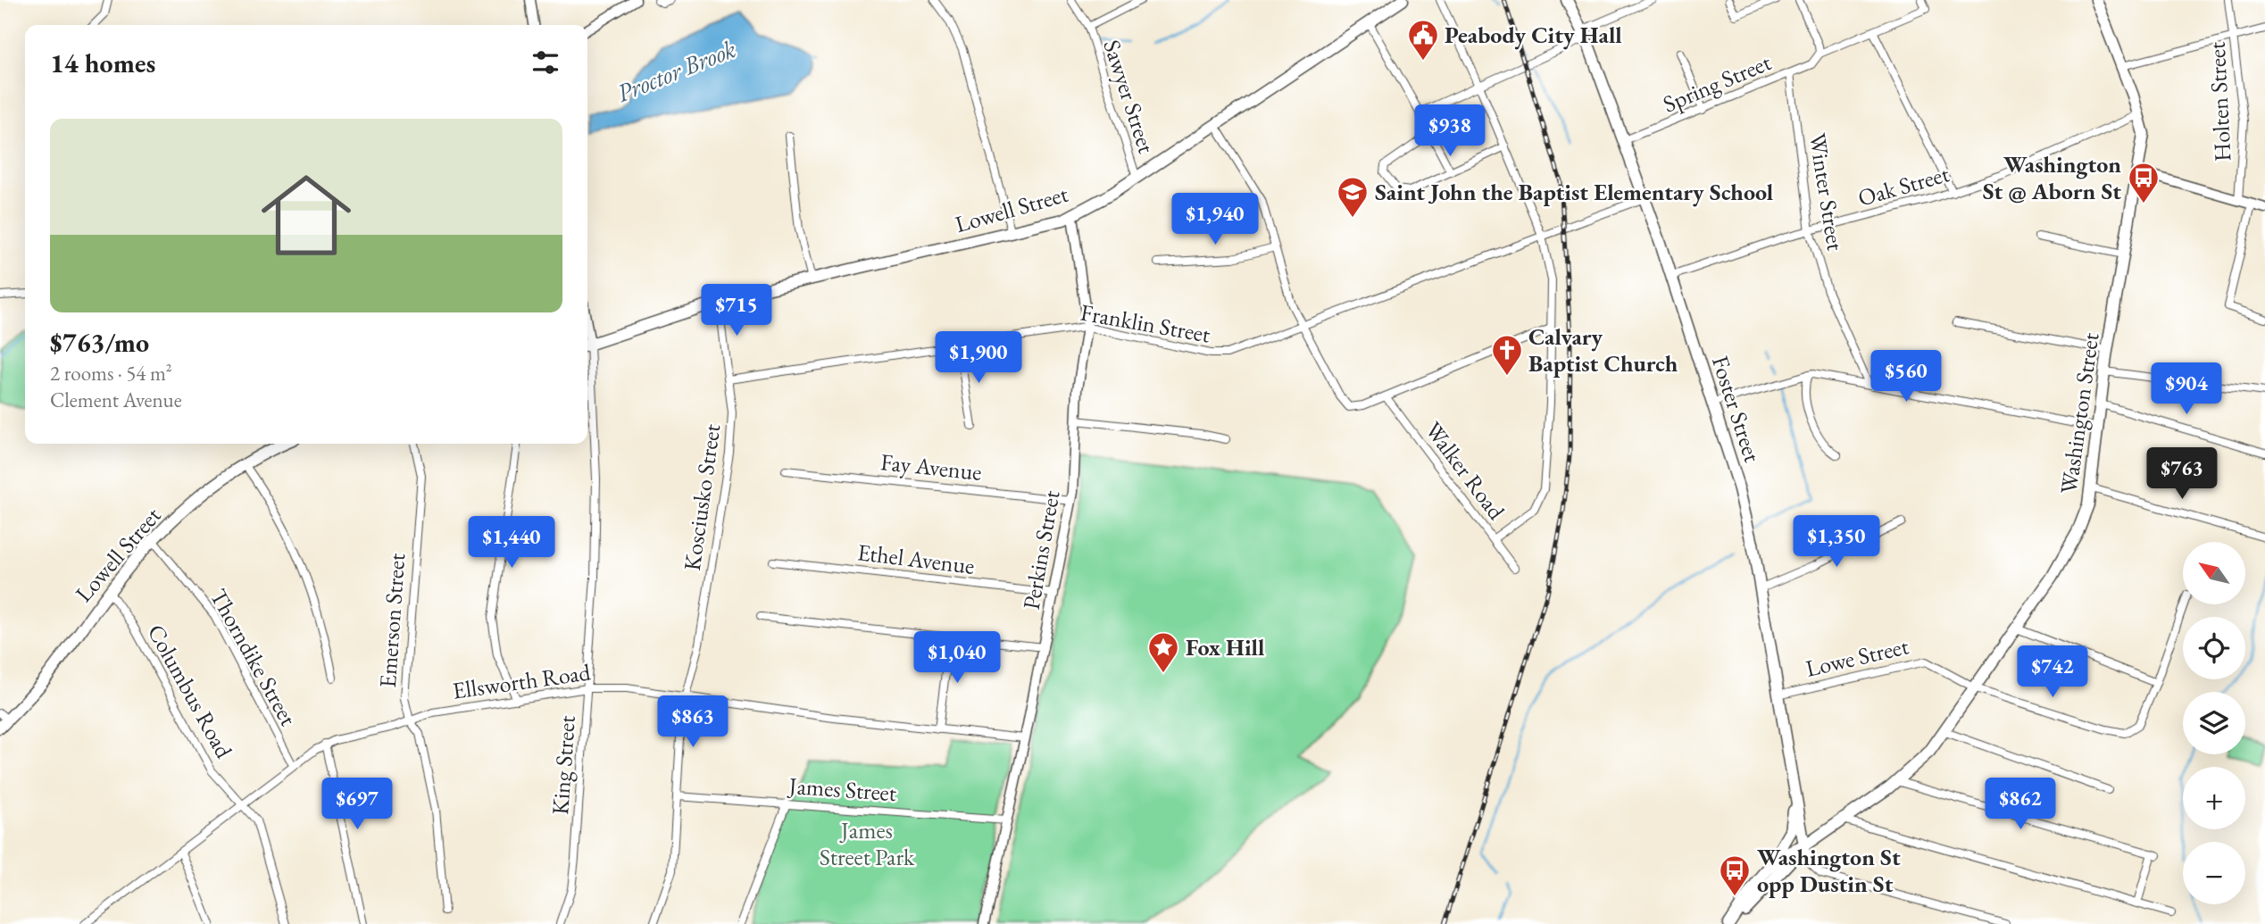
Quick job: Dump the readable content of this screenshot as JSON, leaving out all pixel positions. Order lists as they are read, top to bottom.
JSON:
{
  "streets": {
    "main road": ["Lowell Street", "Foster Street", "Washington Street"],
    "street": [
      "Spring Street",
      "Sawyer Street",
      "Holten Street",
      "Oak Street",
      "Winter Street",
      "Franklin Street",
      "Fay Avenue",
      "Walker Road",
      "Kosciusko Street",
      "Perkins Street",
      "Ethel Avenue",
      "Emerson Street",
      "Thorndike Street",
      "Lowe Street",
      "Ellsworth Road",
      "Columbus Road",
      "King Street",
      "James Street"
    ]
  },
  "crossings": [
    ["Spring Street", "Winter Street"],
    ["Spring Street", "Foster Street"],
    ["Sawyer Street", "Lowell Street"],
    ["Oak Street", "Winter Street"],
    ["Oak Street", "Foster Street"],
    ["Oak Street", "Washington Street"],
    ["Lowell Street", "Kosciusko Street"],
    ["Lowell Street", "Perkins Street"],
    ["Lowell Street", "Thorndike Street"],
    ["Lowell Street", "Columbus Road"],
    ["Franklin Street", "Foster Street"],
    ["Franklin Street", "Kosciusko Street"],
    ["Franklin Street", "Perkins Street"],
    ["Foster Street", "Washington Street"],
    ["Foster Street", "Lowe Street"],
    ["Washington Street", "Lowe Street"],
    ["Fay Avenue", "Perkins Street"],
    ["Kosciusko Street", "Ellsworth Road"],
    ["Kosciusko Street", "James Street"],
    ["Perkins Street", "Ethel Avenue"],
    ["Perkins Street", "Ellsworth Road"],
    ["Perkins Street", "James Street"],
    ["Emerson Street", "Ellsworth Road"],
    ["Thorndike Street", "Ellsworth Road"],
    ["Ellsworth Road", "Columbus Road"],
    ["Ellsworth Road", "King Street"]
  ],
  "water": ["Proctor Brook"],
  "parks": ["James Street Park"],
  "places": {
    "public building": ["Peabody City Hall"],
    "bus stop": ["Washington St @ Aborn St", "Washington St opp Dustin St"],
    "school or university": ["Saint John the Baptist Elementary School"],
    "church": ["Calvary Baptist Church"],
    "place": ["Fox Hill"]
  },
  "north": "top left",
  "page": {
    "heading": "14 homes",
    "list": [
      {
        "name": "$763/mo",
        "note": "2 rooms · 54 m² · Clement Avenue"
      }
    ],
    "price": [
      "$938",
      "$1,940",
      "$715",
      "$1,900",
      "$560",
      "$904",
      "$763",
      "$1,350",
      "$1,440",
      "$1,040",
      "$742",
      "$863",
      "$697",
      "$862"
    ],
    "map_buttons": ["+", "−"]
  }
}
